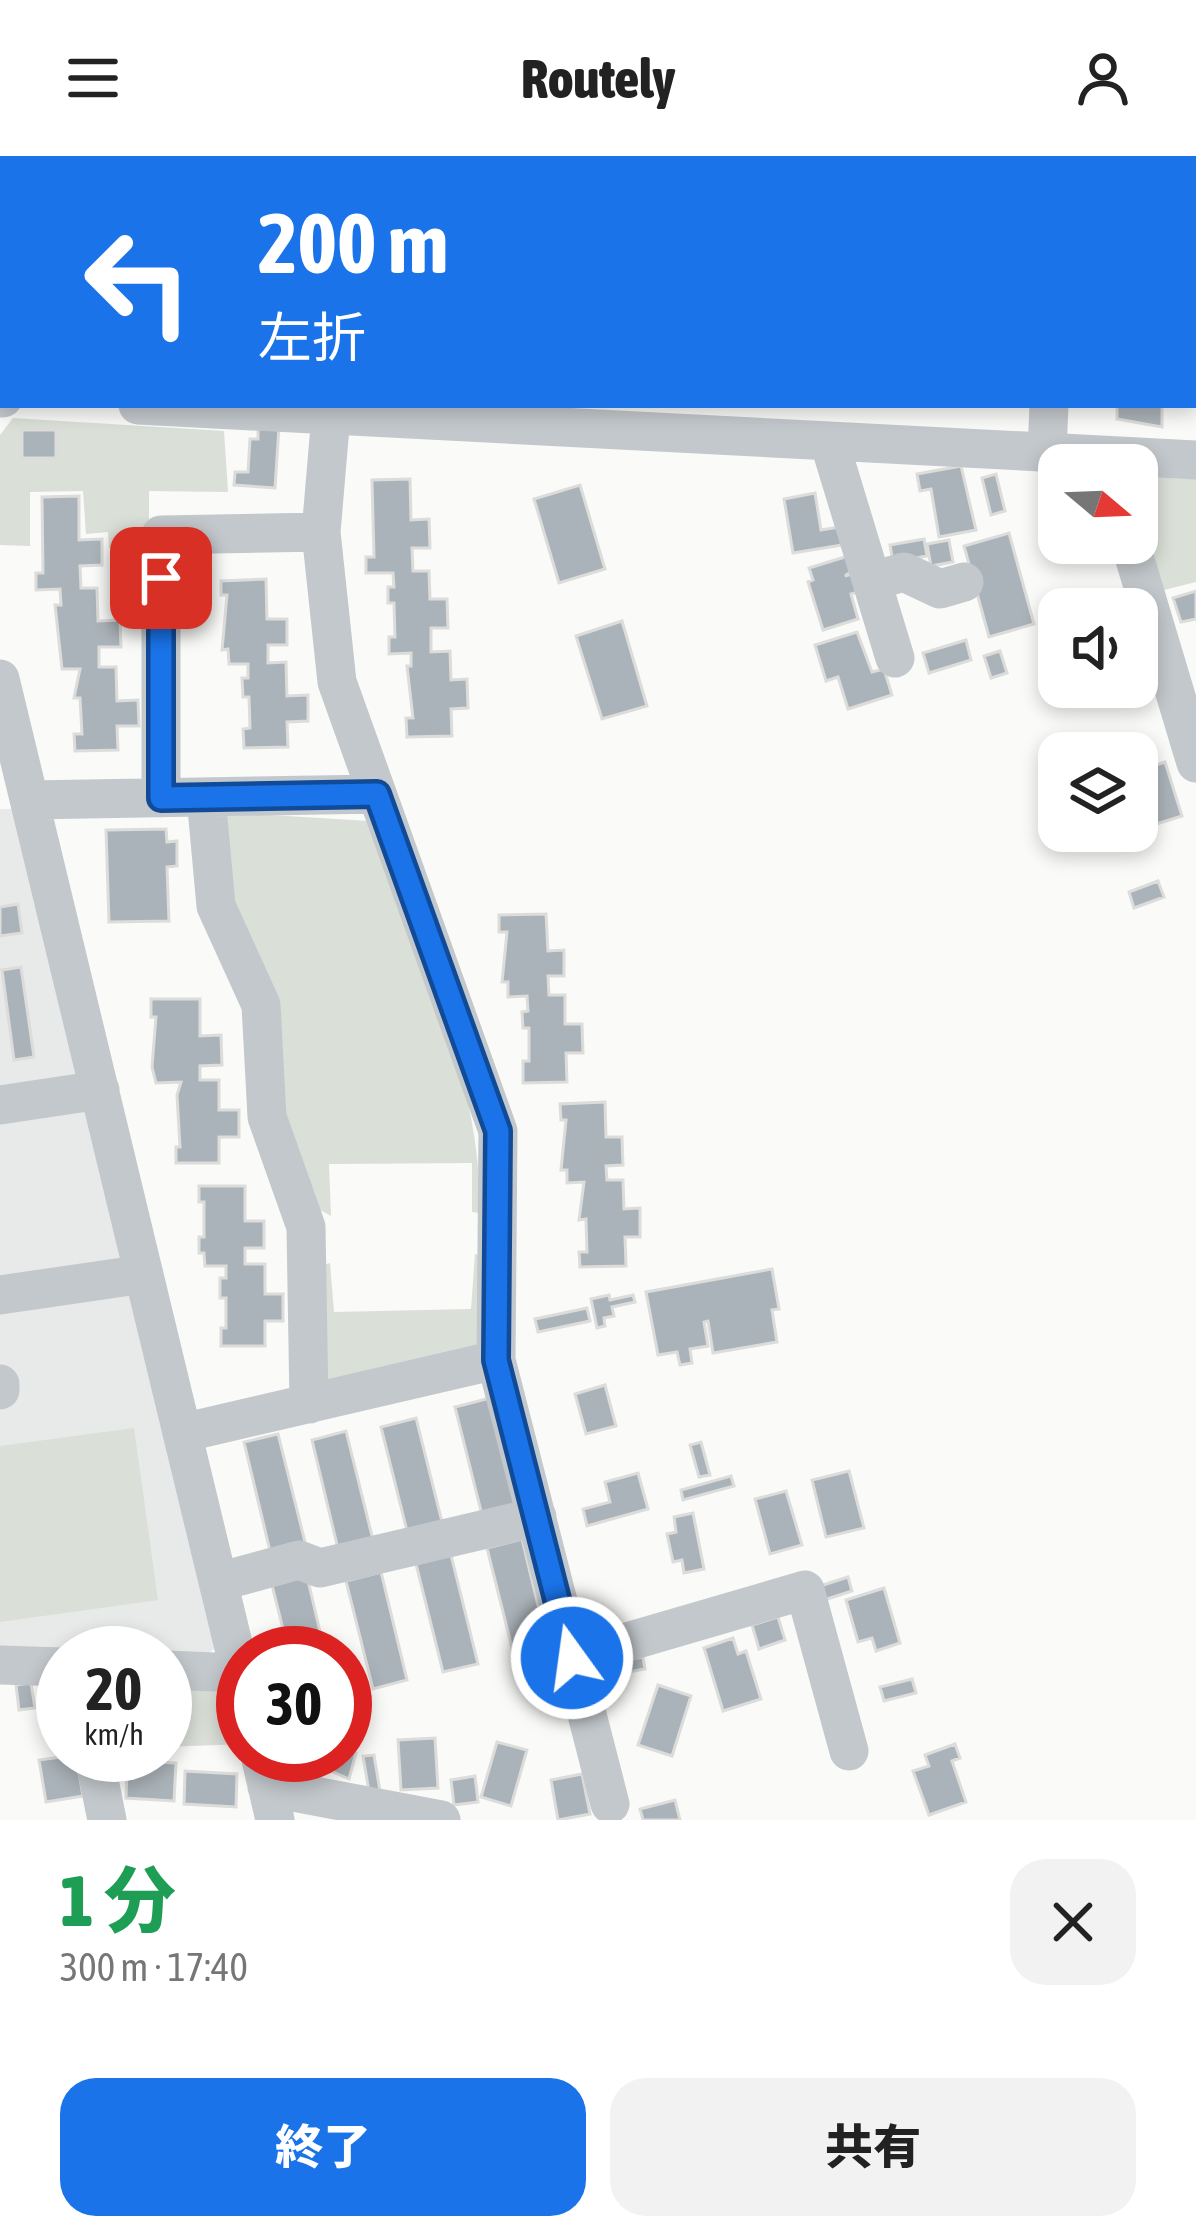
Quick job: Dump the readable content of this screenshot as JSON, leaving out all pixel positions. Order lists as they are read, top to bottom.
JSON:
{
  "north": "right",
  "page": {
    "header": "Routely",
    "turn": ["200 m", "左折"],
    "speed": "20 km/h",
    "limit": "30",
    "heading": ["1 分", "300 m · 17:40"],
    "buttons": ["終了", "共有"]
  }
}
